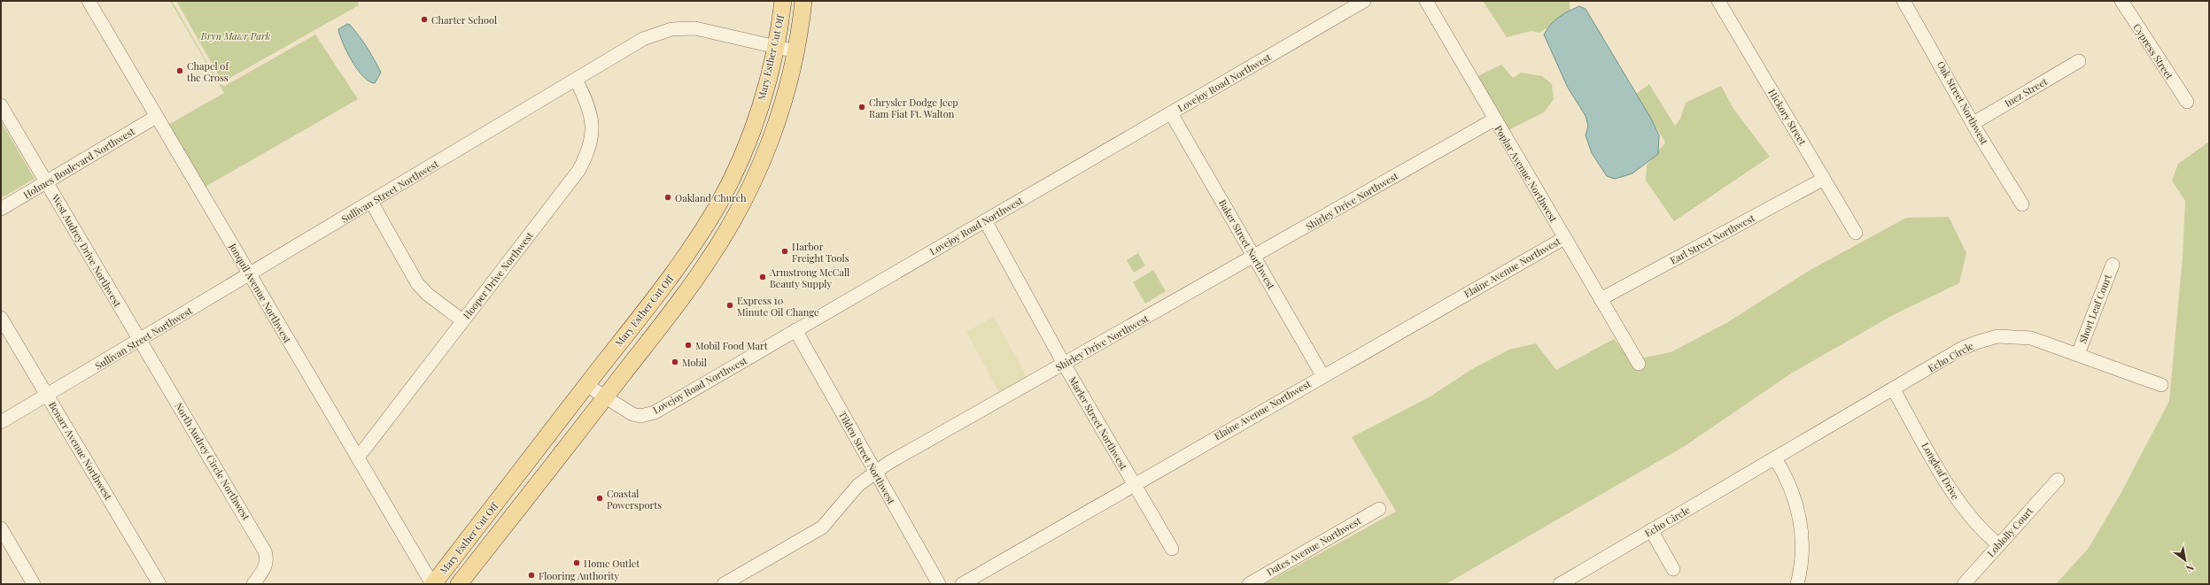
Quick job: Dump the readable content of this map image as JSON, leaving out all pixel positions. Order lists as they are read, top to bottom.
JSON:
{
  "streets": {
    "main road": ["Mary Esther Cut Off"],
    "street": [
      "Cypress Street",
      "Lovejoy Road Northwest",
      "Inez Street",
      "Oak Street Northwest",
      "Hickory Street",
      "Holmes Boulevard Northwest",
      "Poplar Avenue Northwest",
      "Sullivan Street Northwest",
      "Shirley Drive Northwest",
      "Earl Street Northwest",
      "Baker Street Northwest",
      "West Audrey Drive Northwest",
      "Elaine Avenue Northwest",
      "Hooper Drive Northwest",
      "Jonquil Avenue Northwest",
      "Short Leaf Court",
      "Echo Circle",
      "Marler Street Northwest",
      "Benarr Avenue Northwest",
      "Tilden Street Northwest",
      "North Audrey Circle Northwest",
      "Longleaf Drive",
      "Loblolly Court",
      "Dates Avenue Northwest"
    ]
  },
  "crossings": [
    ["Mary Esther Cut Off", "Lovejoy Road Northwest"],
    ["Mary Esther Cut Off", "Sullivan Street Northwest"],
    ["Mary Esther Cut Off", "Jonquil Avenue Northwest"],
    ["Lovejoy Road Northwest", "Baker Street Northwest"],
    ["Lovejoy Road Northwest", "Marler Street Northwest"],
    ["Lovejoy Road Northwest", "Tilden Street Northwest"],
    ["Inez Street", "Oak Street Northwest"],
    ["Hickory Street", "Earl Street Northwest"],
    ["Holmes Boulevard Northwest", "West Audrey Drive Northwest"],
    ["Holmes Boulevard Northwest", "Jonquil Avenue Northwest"],
    ["Poplar Avenue Northwest", "Shirley Drive Northwest"],
    ["Poplar Avenue Northwest", "Earl Street Northwest"],
    ["Poplar Avenue Northwest", "Elaine Avenue Northwest"],
    ["Sullivan Street Northwest", "West Audrey Drive Northwest"],
    ["Sullivan Street Northwest", "Hooper Drive Northwest"],
    ["Sullivan Street Northwest", "Jonquil Avenue Northwest"],
    ["Sullivan Street Northwest", "Benarr Avenue Northwest"],
    ["Sullivan Street Northwest", "North Audrey Circle Northwest"],
    ["Shirley Drive Northwest", "Baker Street Northwest"],
    ["Shirley Drive Northwest", "Marler Street Northwest"],
    ["Shirley Drive Northwest", "Tilden Street Northwest"],
    ["Baker Street Northwest", "Elaine Avenue Northwest"],
    ["West Audrey Drive Northwest", "North Audrey Circle Northwest"],
    ["Elaine Avenue Northwest", "Marler Street Northwest"],
    ["Hooper Drive Northwest", "Jonquil Avenue Northwest"],
    ["Short Leaf Court", "Echo Circle"],
    ["Echo Circle", "Longleaf Drive"],
    ["Longleaf Drive", "Loblolly Court"]
  ],
  "parks": ["Bryn Mawr Park"],
  "places": [
    "Charter School",
    "Chapel of the Cross",
    "Chrysler Dodge Jeep Ram Fiat Ft. Walton",
    "Oakland Church",
    "Harbor Freight Tools",
    "Armstrong McCall Beauty Supply",
    "Express 10 Minute Oil Change",
    "Mobil Food Mart",
    "Mobil",
    "Coastal Powersports",
    "Home Outlet",
    "Flooring Authority"
  ],
  "north": "bottom right"
}
